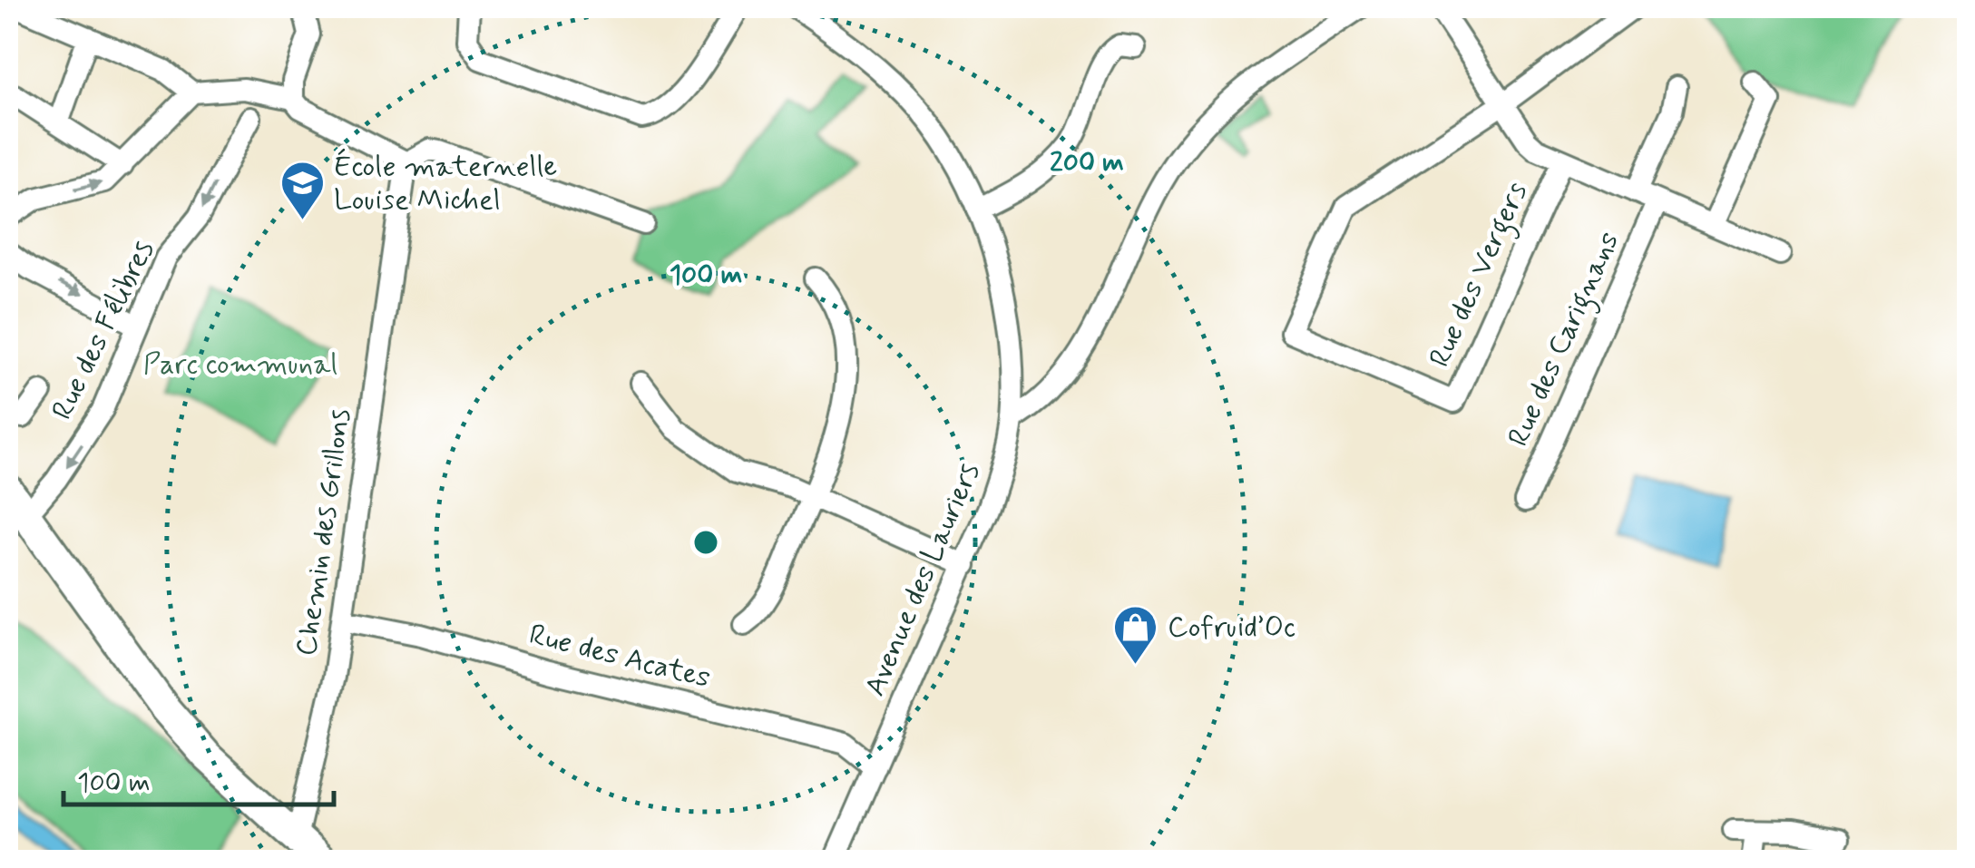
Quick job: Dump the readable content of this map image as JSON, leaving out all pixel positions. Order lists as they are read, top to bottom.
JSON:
{
  "streets": {
    "street": [
      "Rue des Vergers",
      "Rue des Félibres",
      "Rue des Carignans",
      "Chemin des Grillons",
      "Avenue des Lauriers",
      "Rue des Acates"
    ]
  },
  "crossings": [
    ["Chemin des Grillons", "Rue des Acates"],
    ["Avenue des Lauriers", "Rue des Acates"]
  ],
  "parks": ["Parc communal"],
  "places": {
    "school or university": ["École maternelle Louise Michel"],
    "shop": ["Cofruid’Oc"]
  },
  "scale_bar": "100 m",
  "rings": ["200 m", "100 m"]
}
